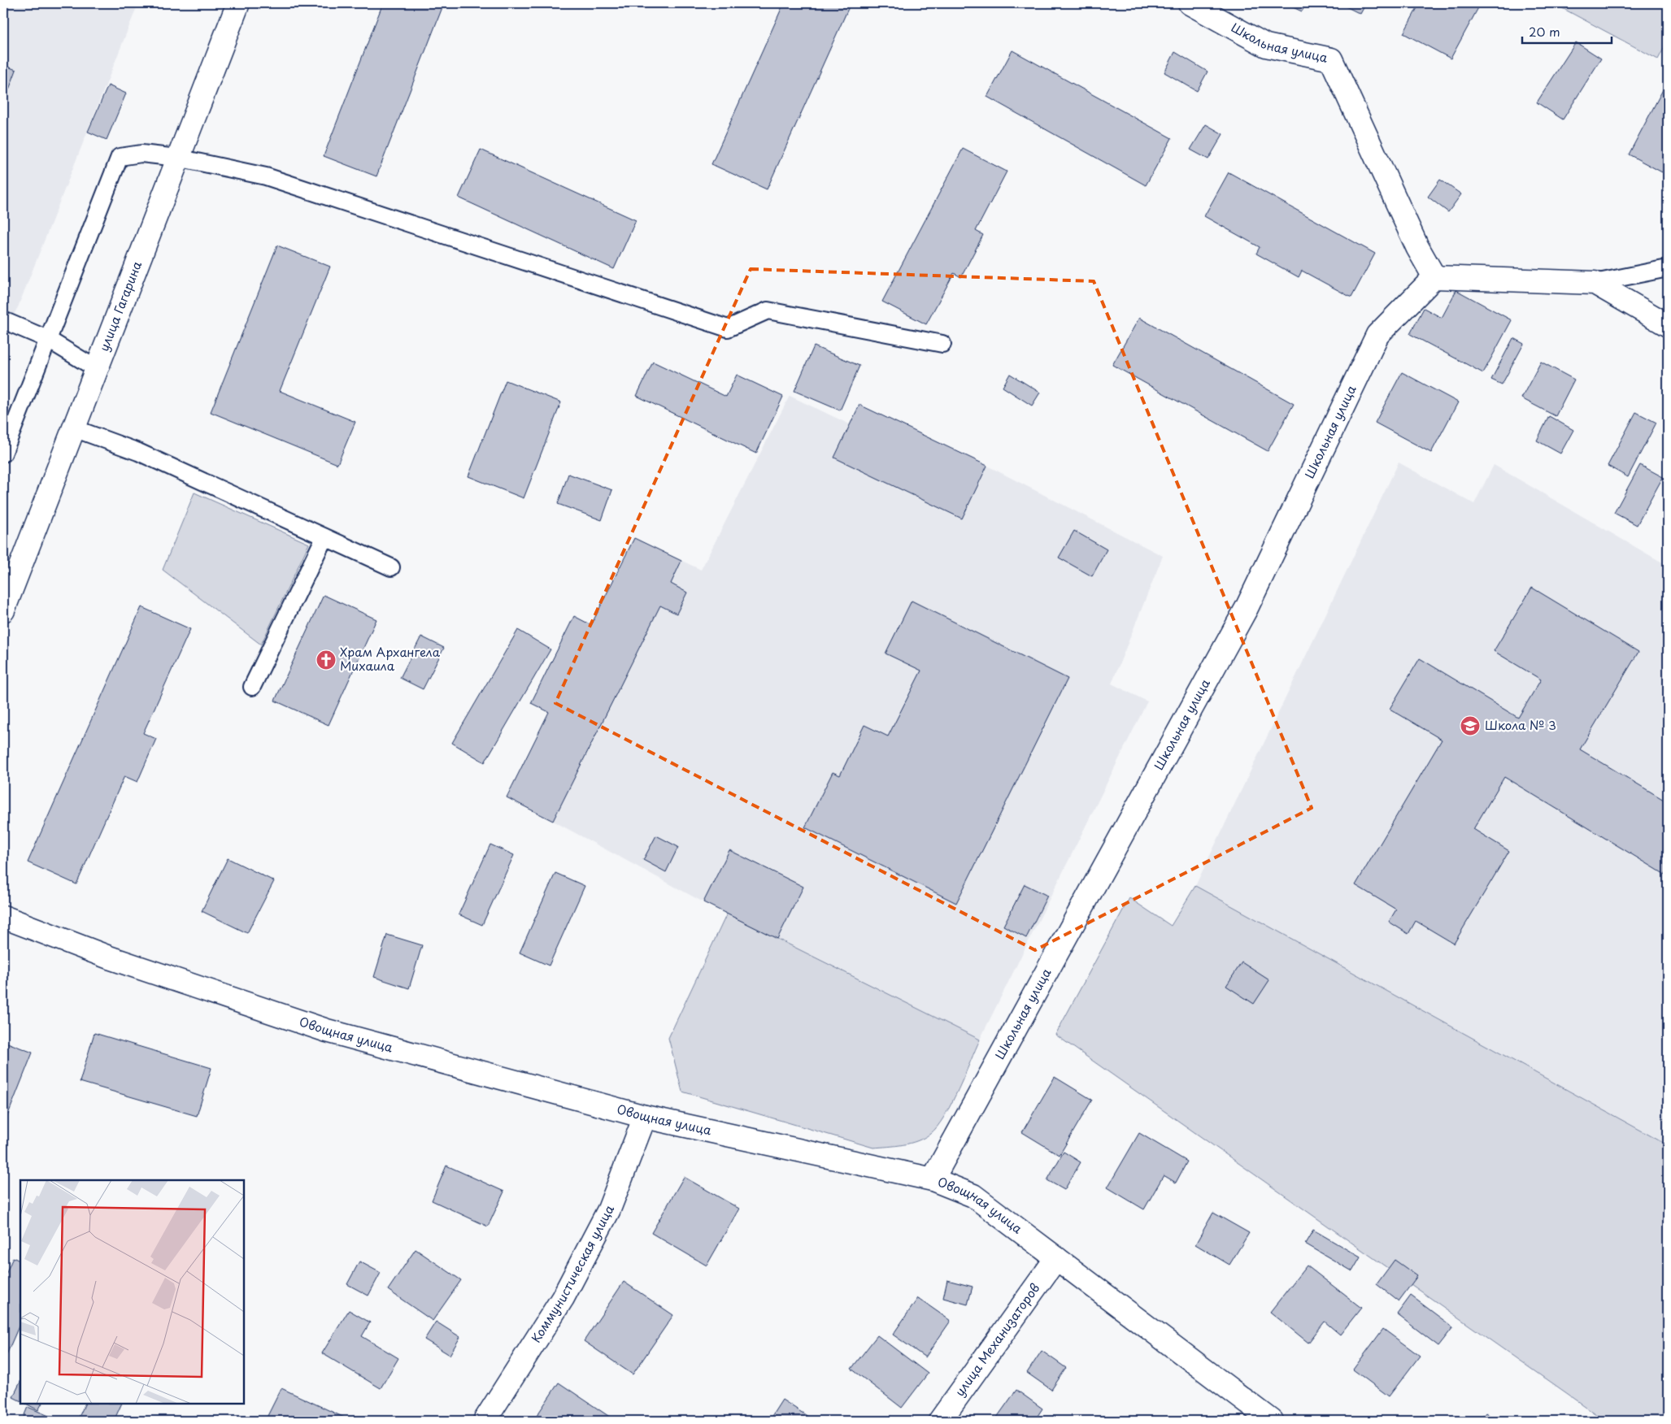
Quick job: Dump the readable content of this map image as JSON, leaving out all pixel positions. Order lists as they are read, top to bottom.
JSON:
{
  "streets": {
    "street": [
      "Школьная улица",
      "улица Гагарина",
      "Овощная улица",
      "Коммунистическая улица",
      "улица Механизаторов"
    ]
  },
  "crossings": [
    ["Школьная улица", "Овощная улица"],
    ["Овощная улица", "Коммунистическая улица"],
    ["Овощная улица", "улица Механизаторов"]
  ],
  "places": {
    "church": ["Храм Архангела Михаила"],
    "school or university": ["Школа № 3"]
  },
  "scale_bar": "20 m"
}
